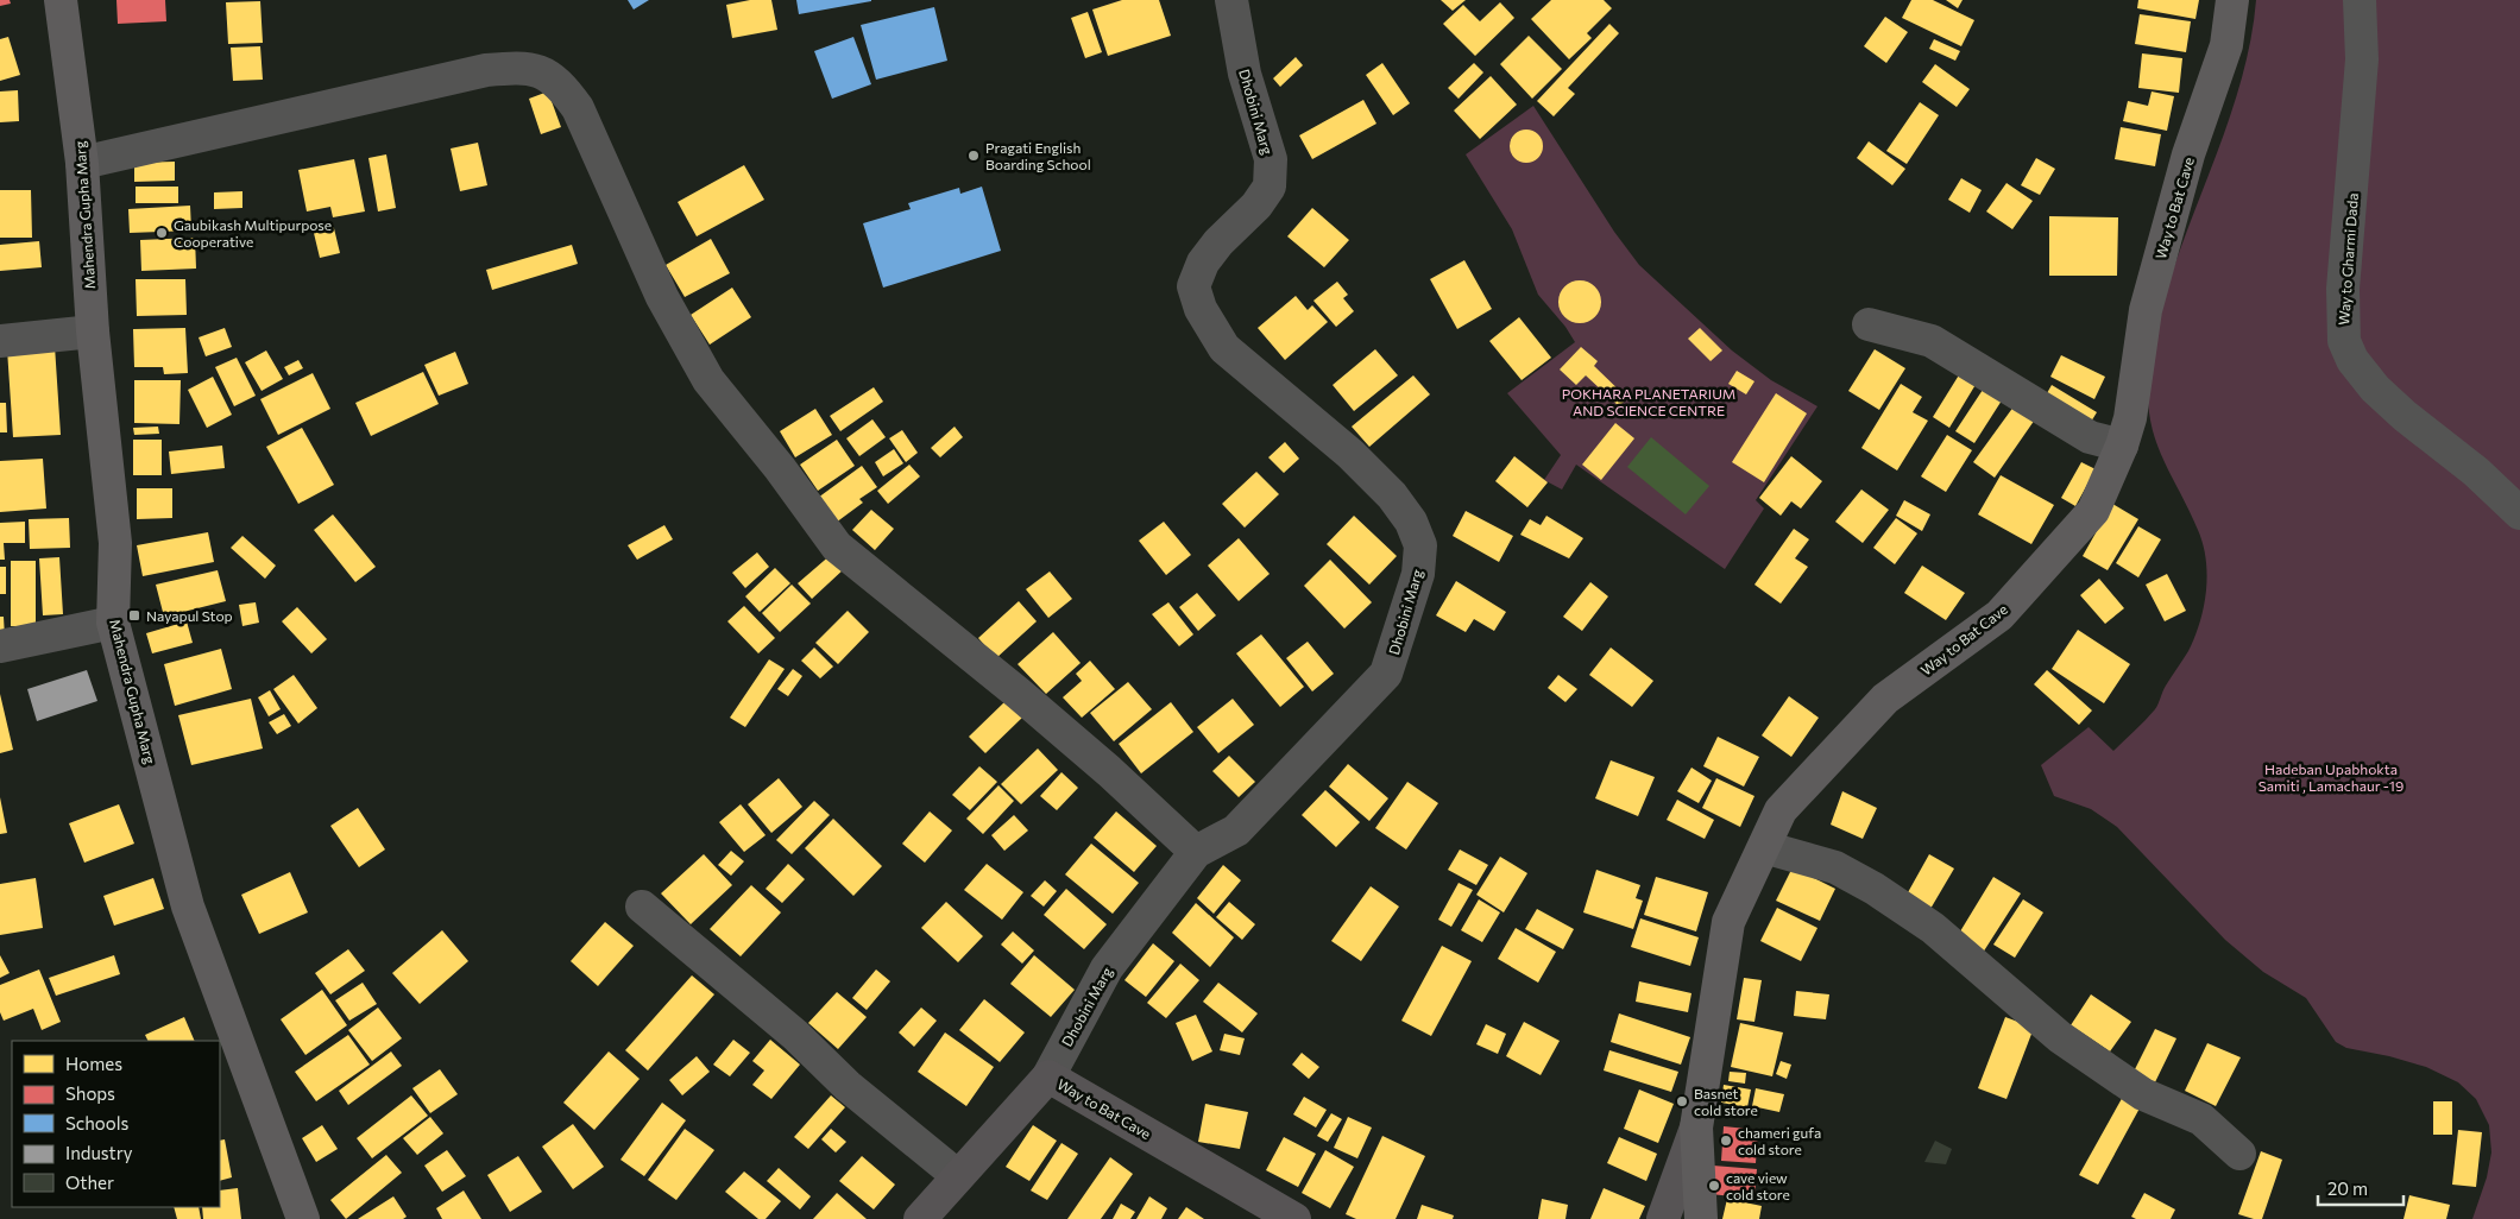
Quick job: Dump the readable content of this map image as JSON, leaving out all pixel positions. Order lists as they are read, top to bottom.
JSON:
{
  "streets": {
    "main road": ["Way to Bat Cave", "Mahendra Gupha Marg"],
    "street": ["Dhobini Marg", "Way to Gharmi Dada"]
  },
  "crossings": [
    ["Dhobini Marg", "Way to Bat Cave"]
  ],
  "parks": ["POKHARA PLANETARIUM AND SCIENCE CENTRE", "Hadeban Upabhokta Samiti , Lamachaur -19"],
  "places": {
    "other": [
      "Pragati English Boarding School",
      "Gaubikash Multipurpose Cooperative",
      "Basnet cold store",
      "chameri gufa cold store",
      "cave view cold store"
    ],
    "transit": ["Nayapul Stop"]
  },
  "legend": [
    "Homes",
    "Shops",
    "Schools",
    "Industry",
    "Other"
  ],
  "scale_bar": "20 m"
}
